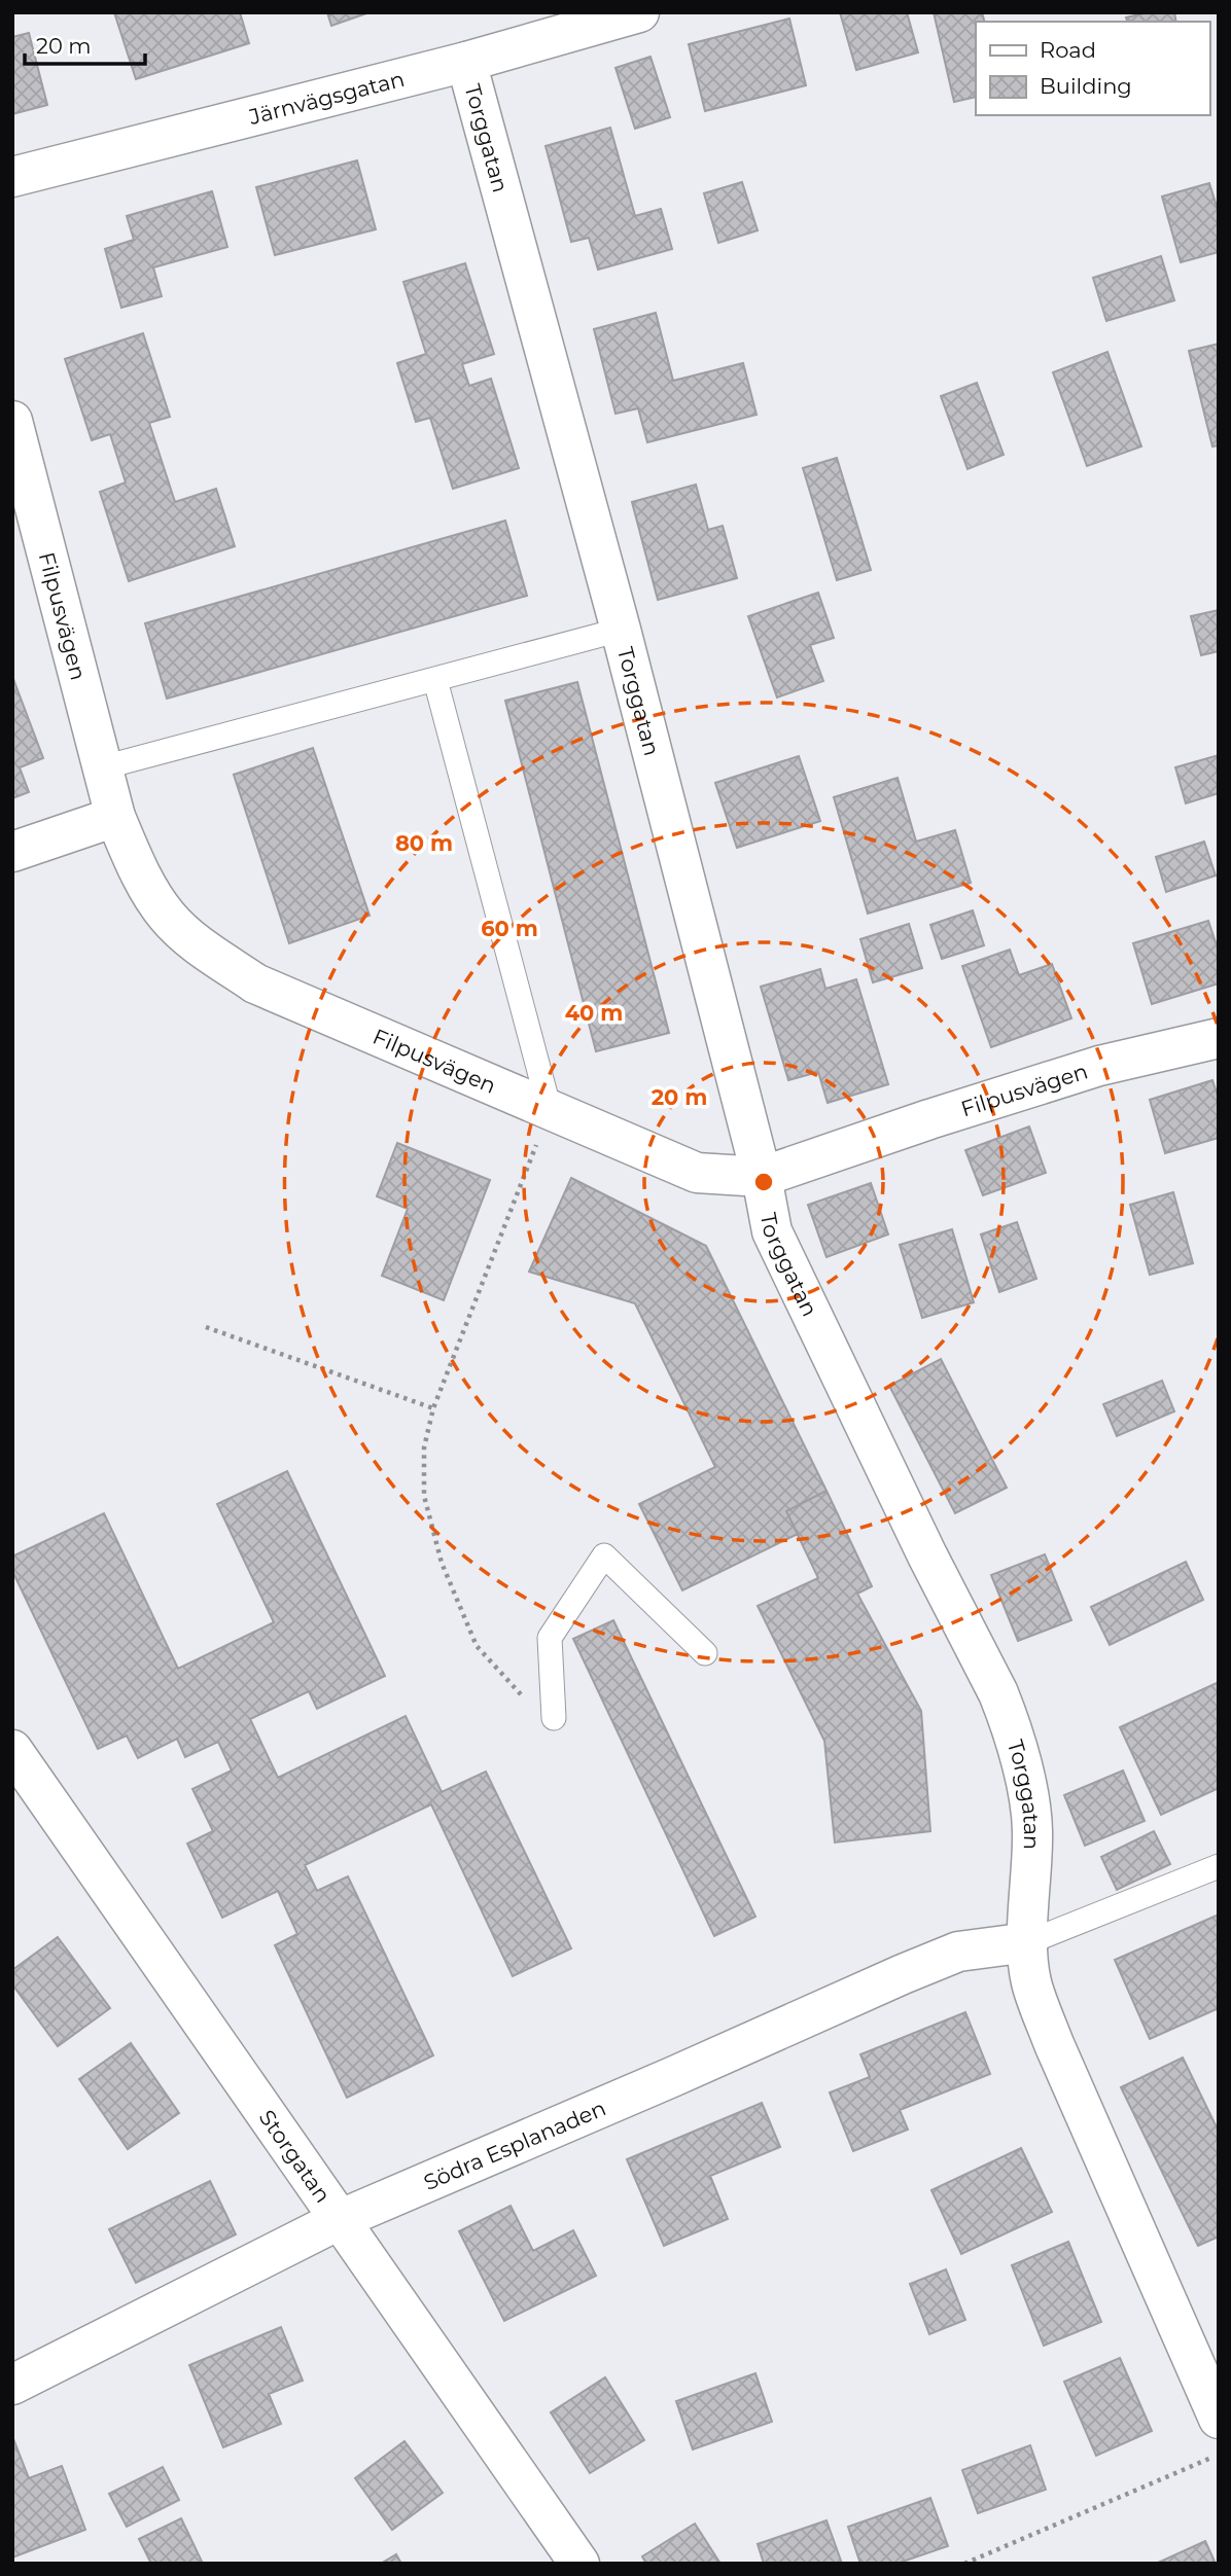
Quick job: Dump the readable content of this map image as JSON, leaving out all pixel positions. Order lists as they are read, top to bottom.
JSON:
{
  "streets": {
    "street": [
      "Järnvägsgatan",
      "Torggatan",
      "Filpusvägen",
      "Södra Esplanaden",
      "Storgatan"
    ]
  },
  "crossings": [
    ["Järnvägsgatan", "Torggatan"],
    ["Torggatan", "Filpusvägen"],
    ["Torggatan", "Södra Esplanaden"],
    ["Södra Esplanaden", "Storgatan"]
  ],
  "legend": ["Road", "Building"],
  "scale_bar": "20 m",
  "rings": [
    "80 m",
    "60 m",
    "40 m",
    "20 m"
  ]
}
